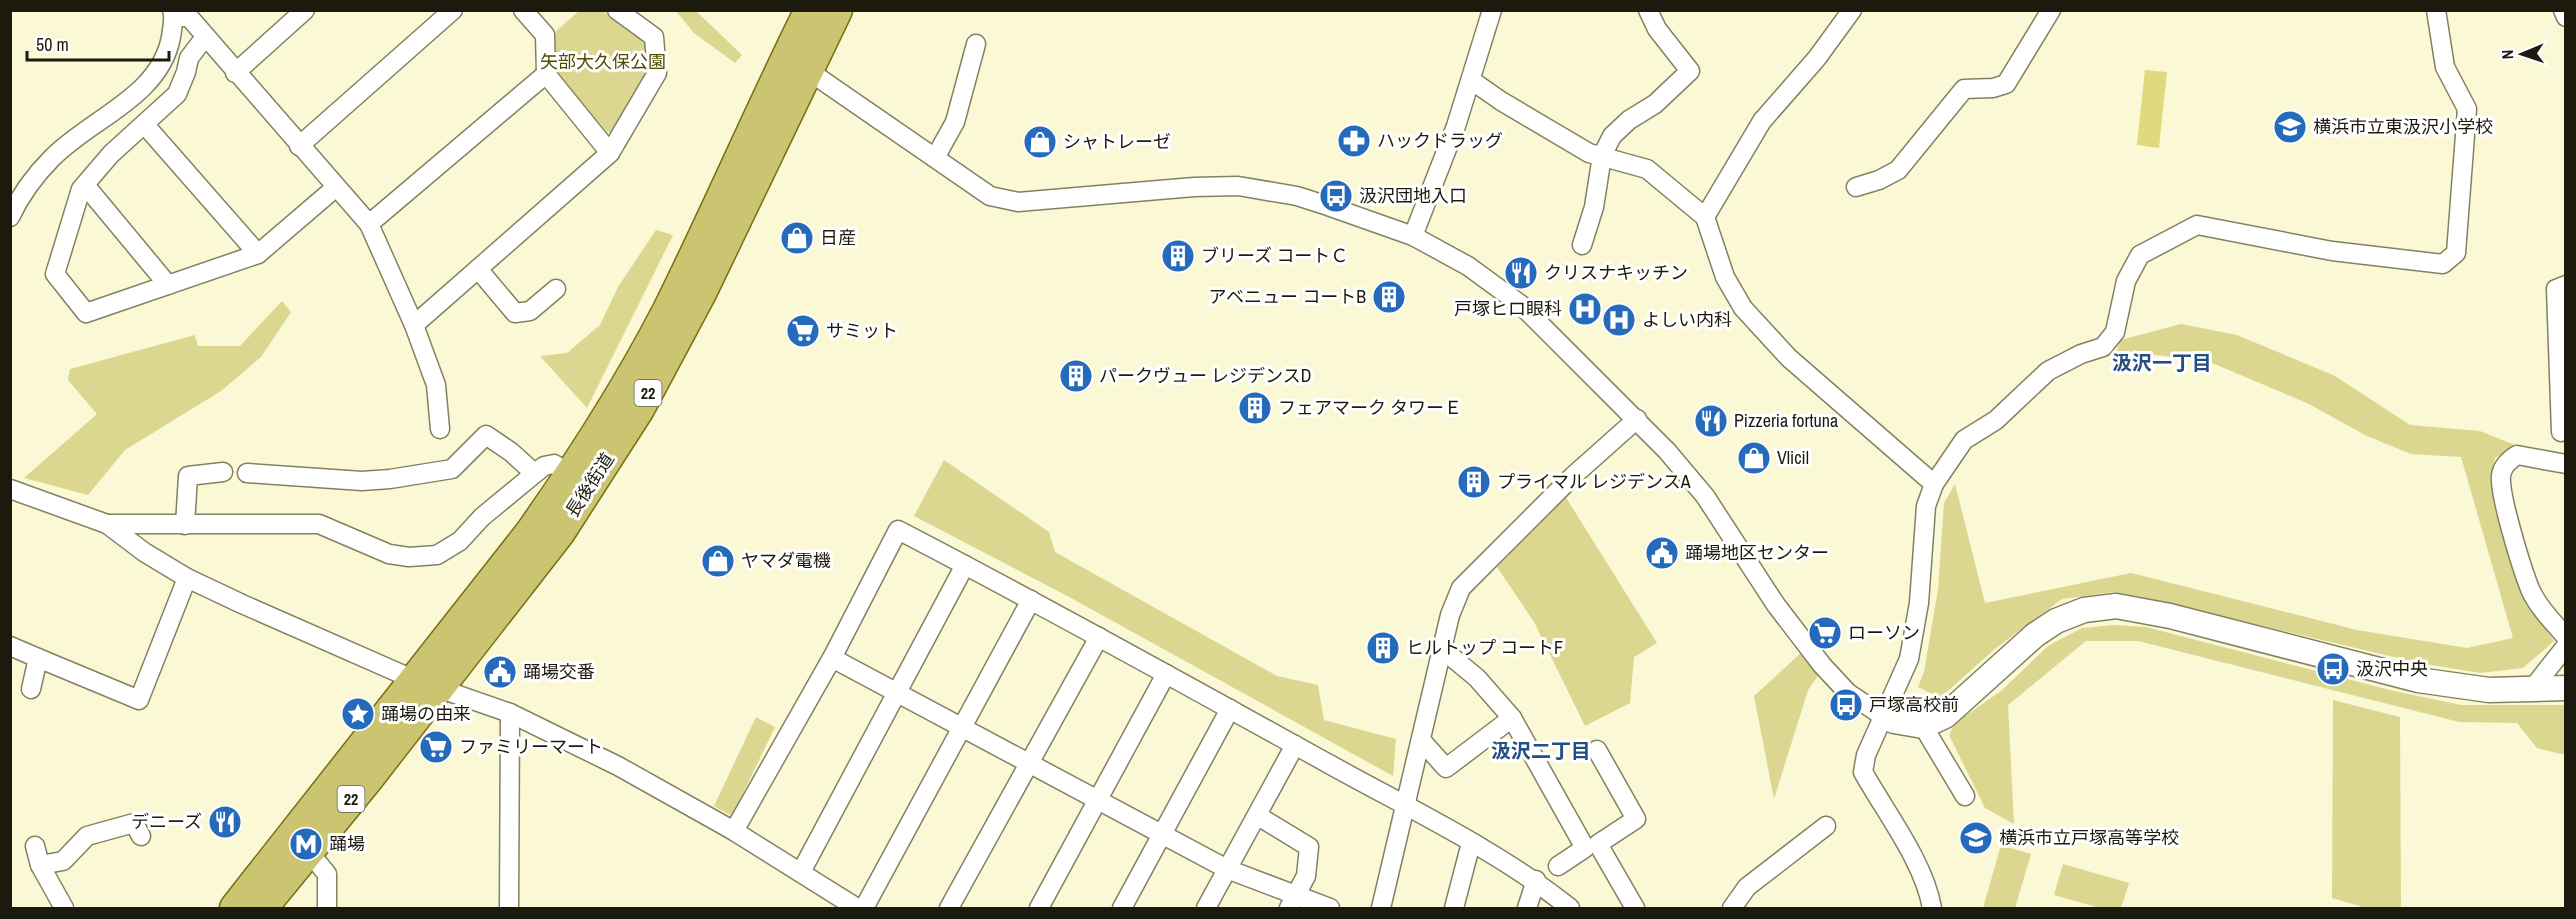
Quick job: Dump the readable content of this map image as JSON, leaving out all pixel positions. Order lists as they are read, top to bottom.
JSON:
{
  "streets": {
    "main road": ["22", "長後街道"]
  },
  "districts": ["汲沢一丁目", "汲沢二丁目"],
  "parks": ["矢部大久保公園"],
  "places": {
    "school or university": ["横浜市立東汲沢小学校", "横浜市立戸塚高等学校"],
    "pharmacy": ["ハックドラッグ"],
    "shop": [
      "シャトレーゼ",
      "日産",
      "Vlicil",
      "ヤマダ電機"
    ],
    "bus stop": ["汲沢団地入口", "汲沢中央", "戸塚高校前"],
    "building": [
      "ブリーズ コートＣ",
      "アベニュー コートB",
      "パークヴュー レジデンスD",
      "フェアマーク タワーＥ",
      "プライマル レジデンスA",
      "ヒルトップ コートF"
    ],
    "restaurant": ["クリスナキッチン", "Pizzeria fortuna", "デニーズ"],
    "hospital": ["戸塚ヒロ眼科", "よしい内科"],
    "supermarket": ["サミット", "ローソン", "ファミリーマート"],
    "public building": ["踊場地区センター", "踊場交番"],
    "place": ["踊場の由来"],
    "metro station": ["踊場"]
  },
  "scale_bar": "50 m",
  "north": "left"
}
